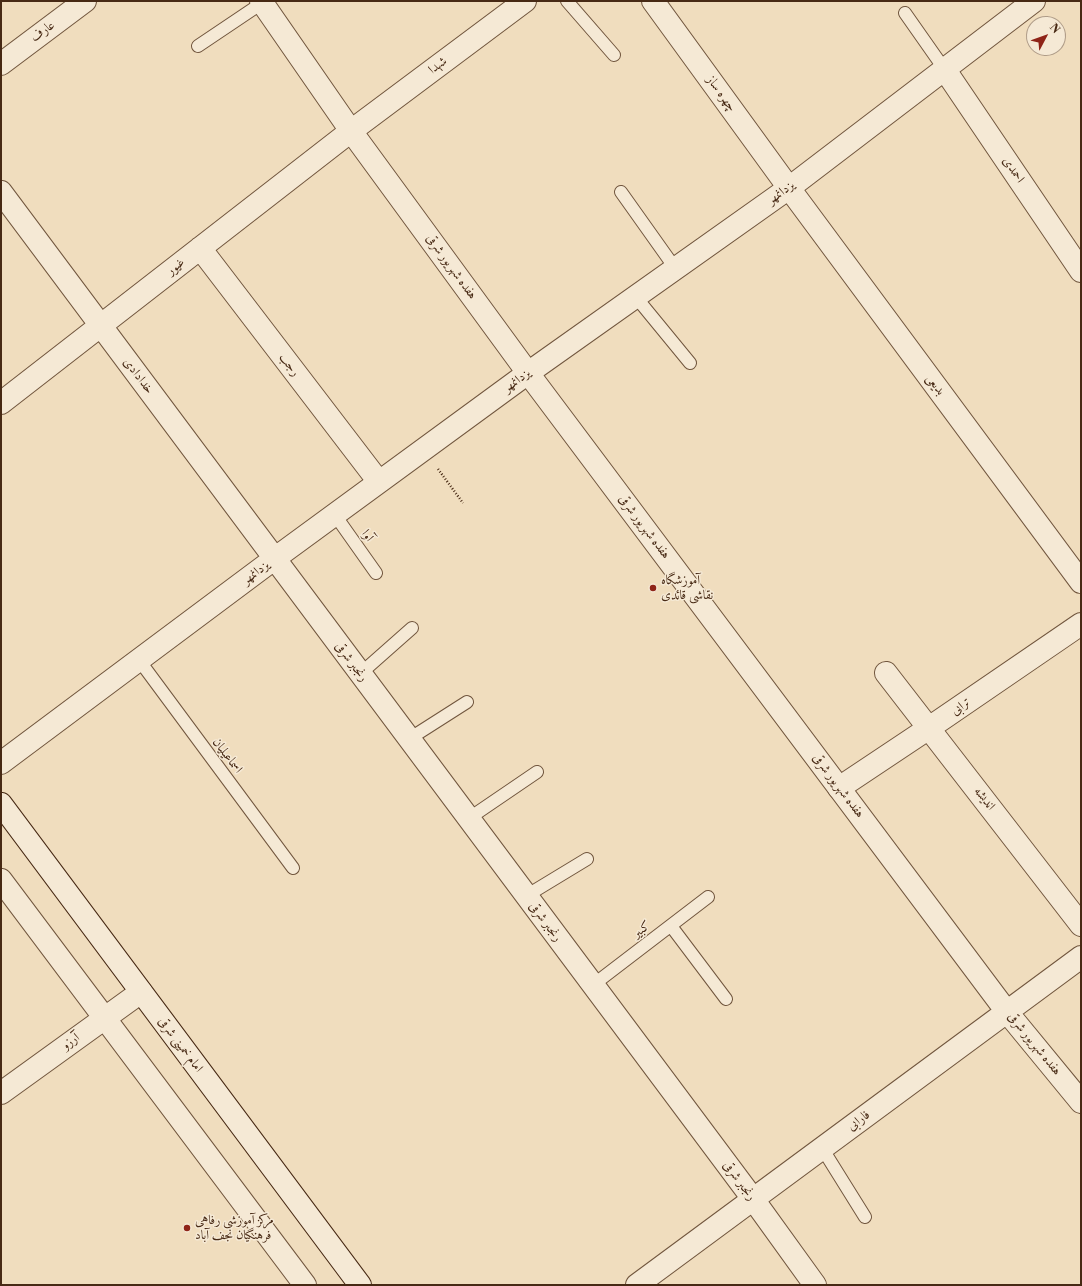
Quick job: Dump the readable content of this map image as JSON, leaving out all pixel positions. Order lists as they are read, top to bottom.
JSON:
{
  "streets": {
    "street": [
      "عارف",
      "شهدا",
      "چهره ساز",
      "احمدی",
      "یزدانمهر",
      "غیور",
      "هفده شهریور شرقی",
      "رجب",
      "خدادادی",
      "بدیعی",
      "رنجبر شرقی",
      "ترابی",
      "اندیشه",
      "آرزو",
      "امام خمینی شرقی",
      "فارابی"
    ],
    "lane": ["آوا", "اسماعیلیان", "کبیر"]
  },
  "crossings": [
    ["شهدا", "غیور"],
    ["شهدا", "هفده شهریور شرقی"],
    ["چهره ساز", "یزدانمهر"],
    ["چهره ساز", "بدیعی"],
    ["احمدی", "یزدانمهر"],
    ["یزدانمهر", "هفده شهریور شرقی"],
    ["یزدانمهر", "رجب"],
    ["یزدانمهر", "خدادادی"],
    ["یزدانمهر", "بدیعی"],
    ["یزدانمهر", "آوا"],
    ["یزدانمهر", "رنجبر شرقی"],
    ["یزدانمهر", "اسماعیلیان"],
    ["غیور", "هفده شهریور شرقی"],
    ["غیور", "رجب"],
    ["غیور", "خدادادی"],
    ["هفده شهریور شرقی", "ترابی"],
    ["هفده شهریور شرقی", "فارابی"],
    ["خدادادی", "رنجبر شرقی"],
    ["رنجبر شرقی", "کبیر"],
    ["رنجبر شرقی", "فارابی"],
    ["ترابی", "اندیشه"],
    ["آرزو", "امام خمینی شرقی"]
  ],
  "places": ["آموزشگاه نقاشی قائدی", "مرکز آموزشی رفاهی فرهنگیان نجف آباد"],
  "north": "top right"
}
